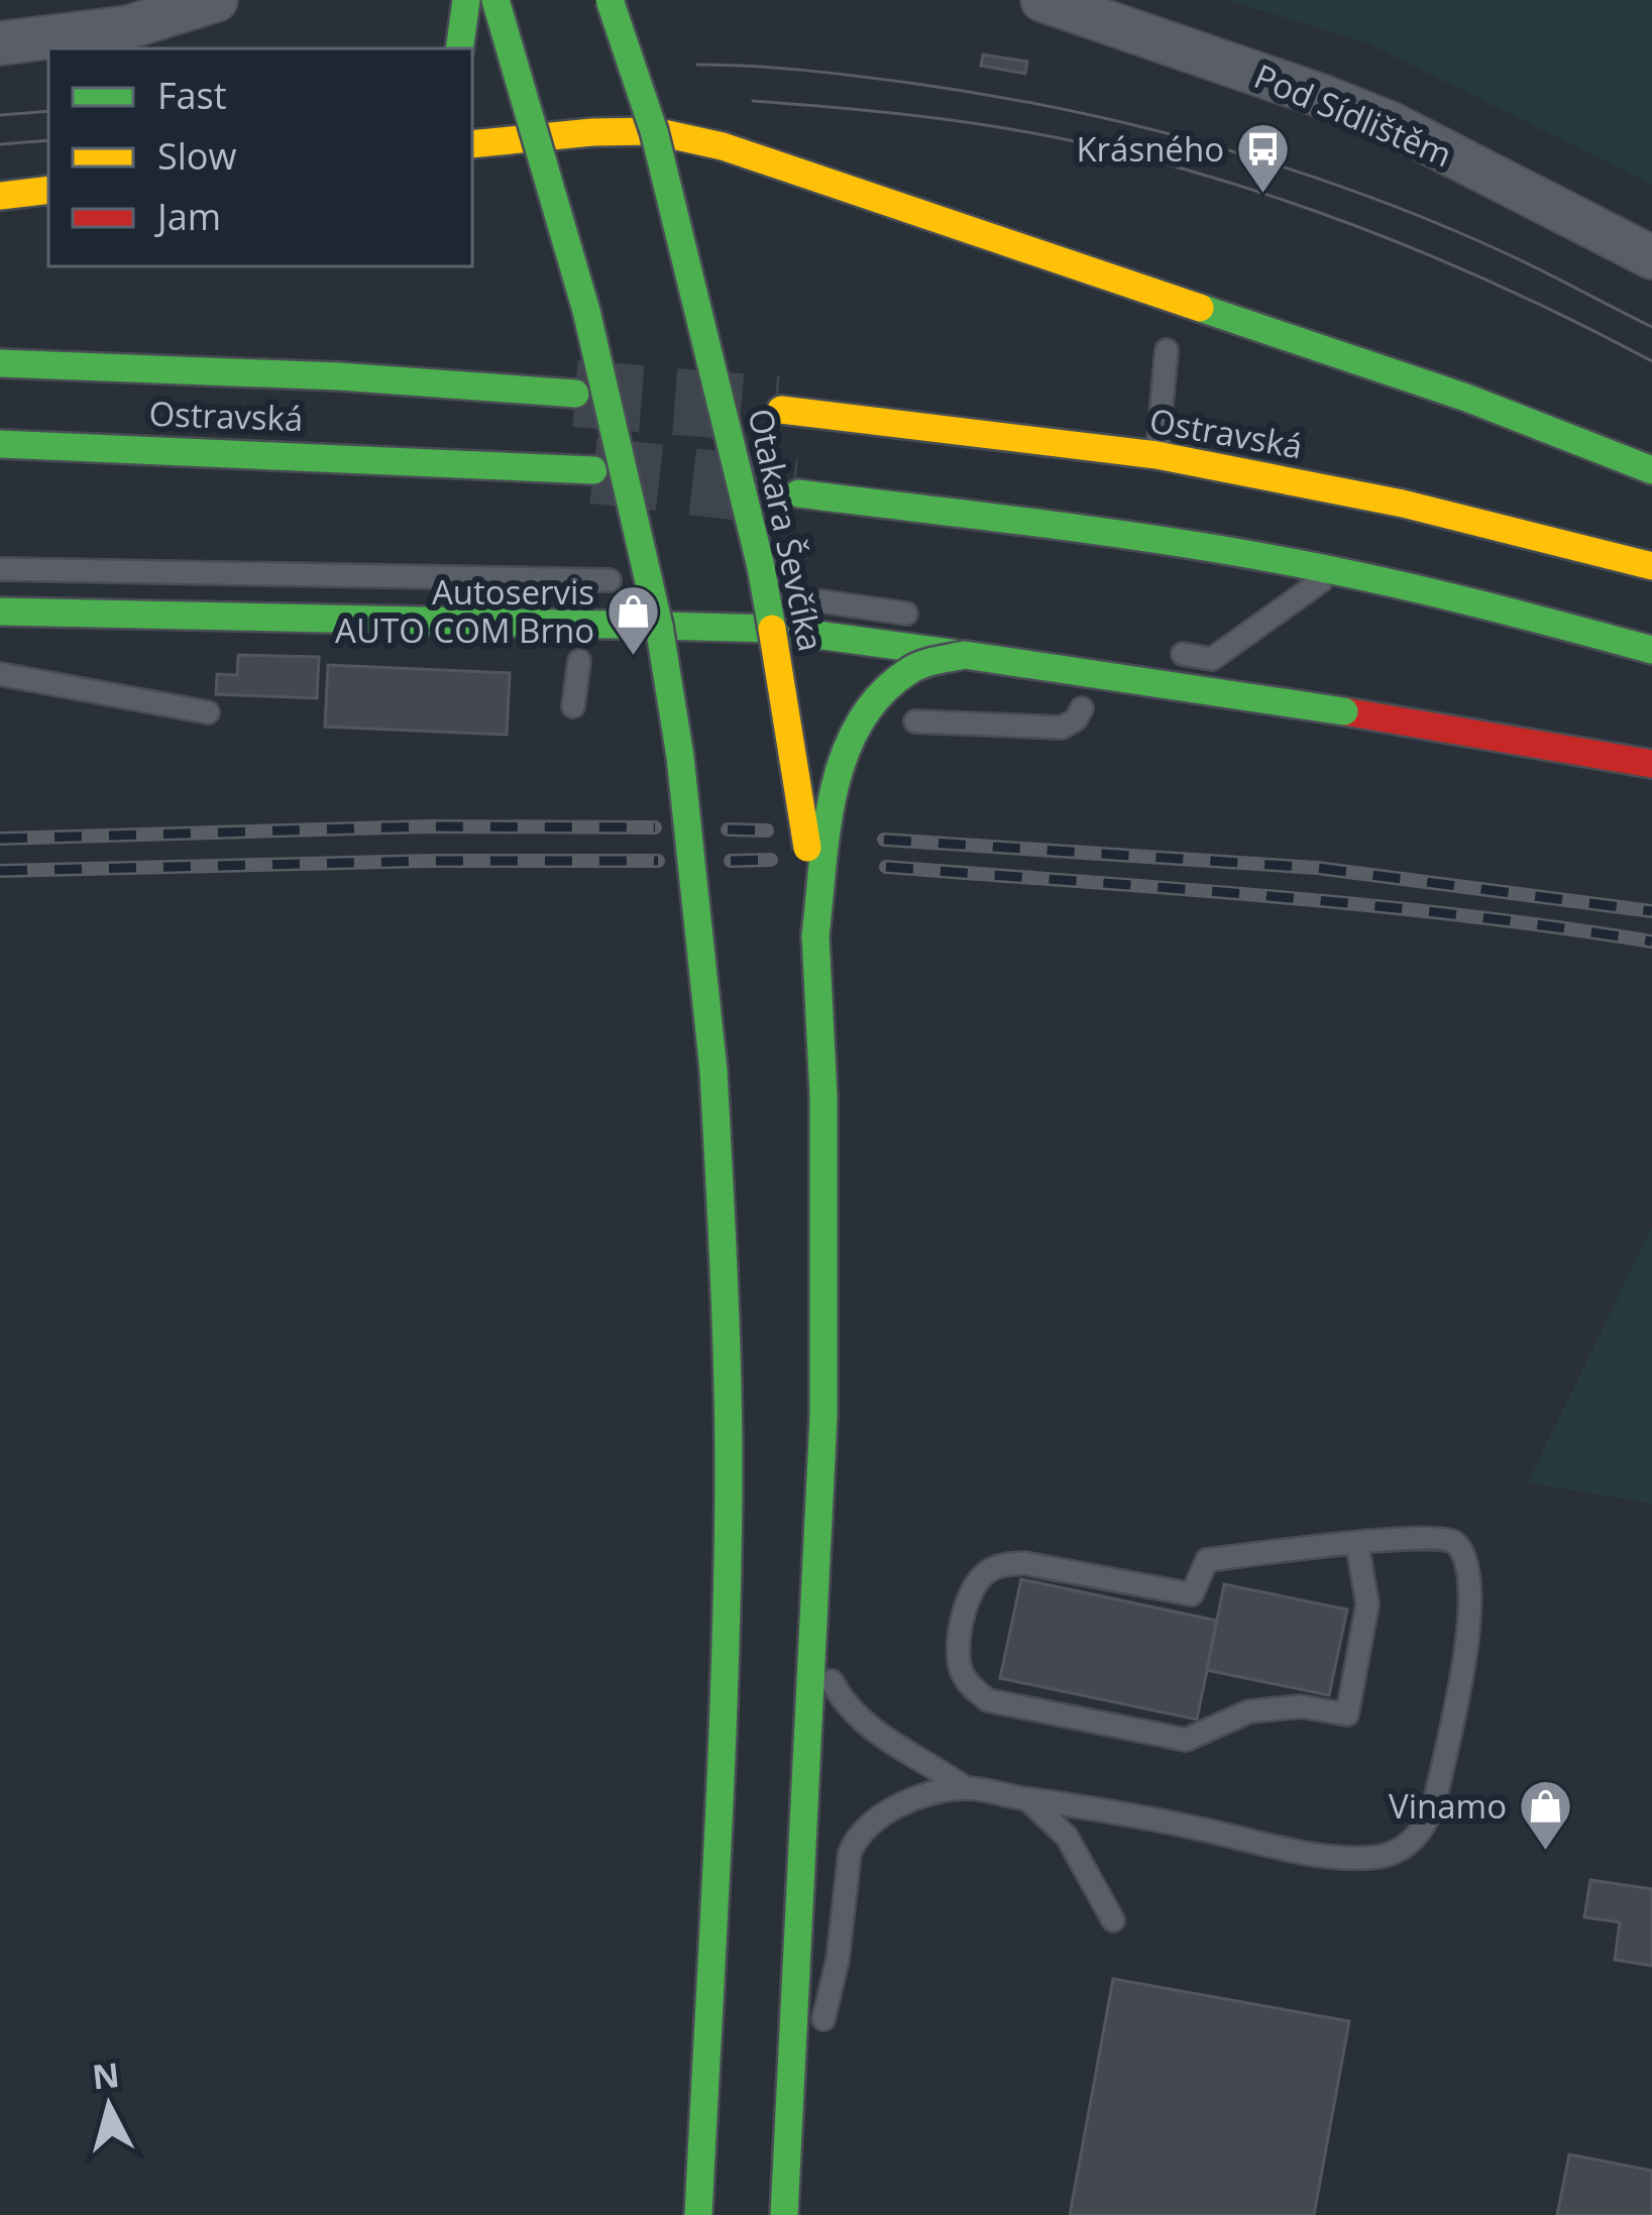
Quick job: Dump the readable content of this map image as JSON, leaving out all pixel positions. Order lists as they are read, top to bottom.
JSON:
{
  "streets": {
    "main road": ["Ostravská", "Otakara Ševčíka"],
    "street": ["Pod Sídlištěm"]
  },
  "places": {
    "bus stop": ["Krásného"],
    "shop": ["Autoservis AUTO COM Brno", "Vinamo"]
  },
  "legend": ["Fast", "Slow", "Jam"],
  "north": "top"
}
